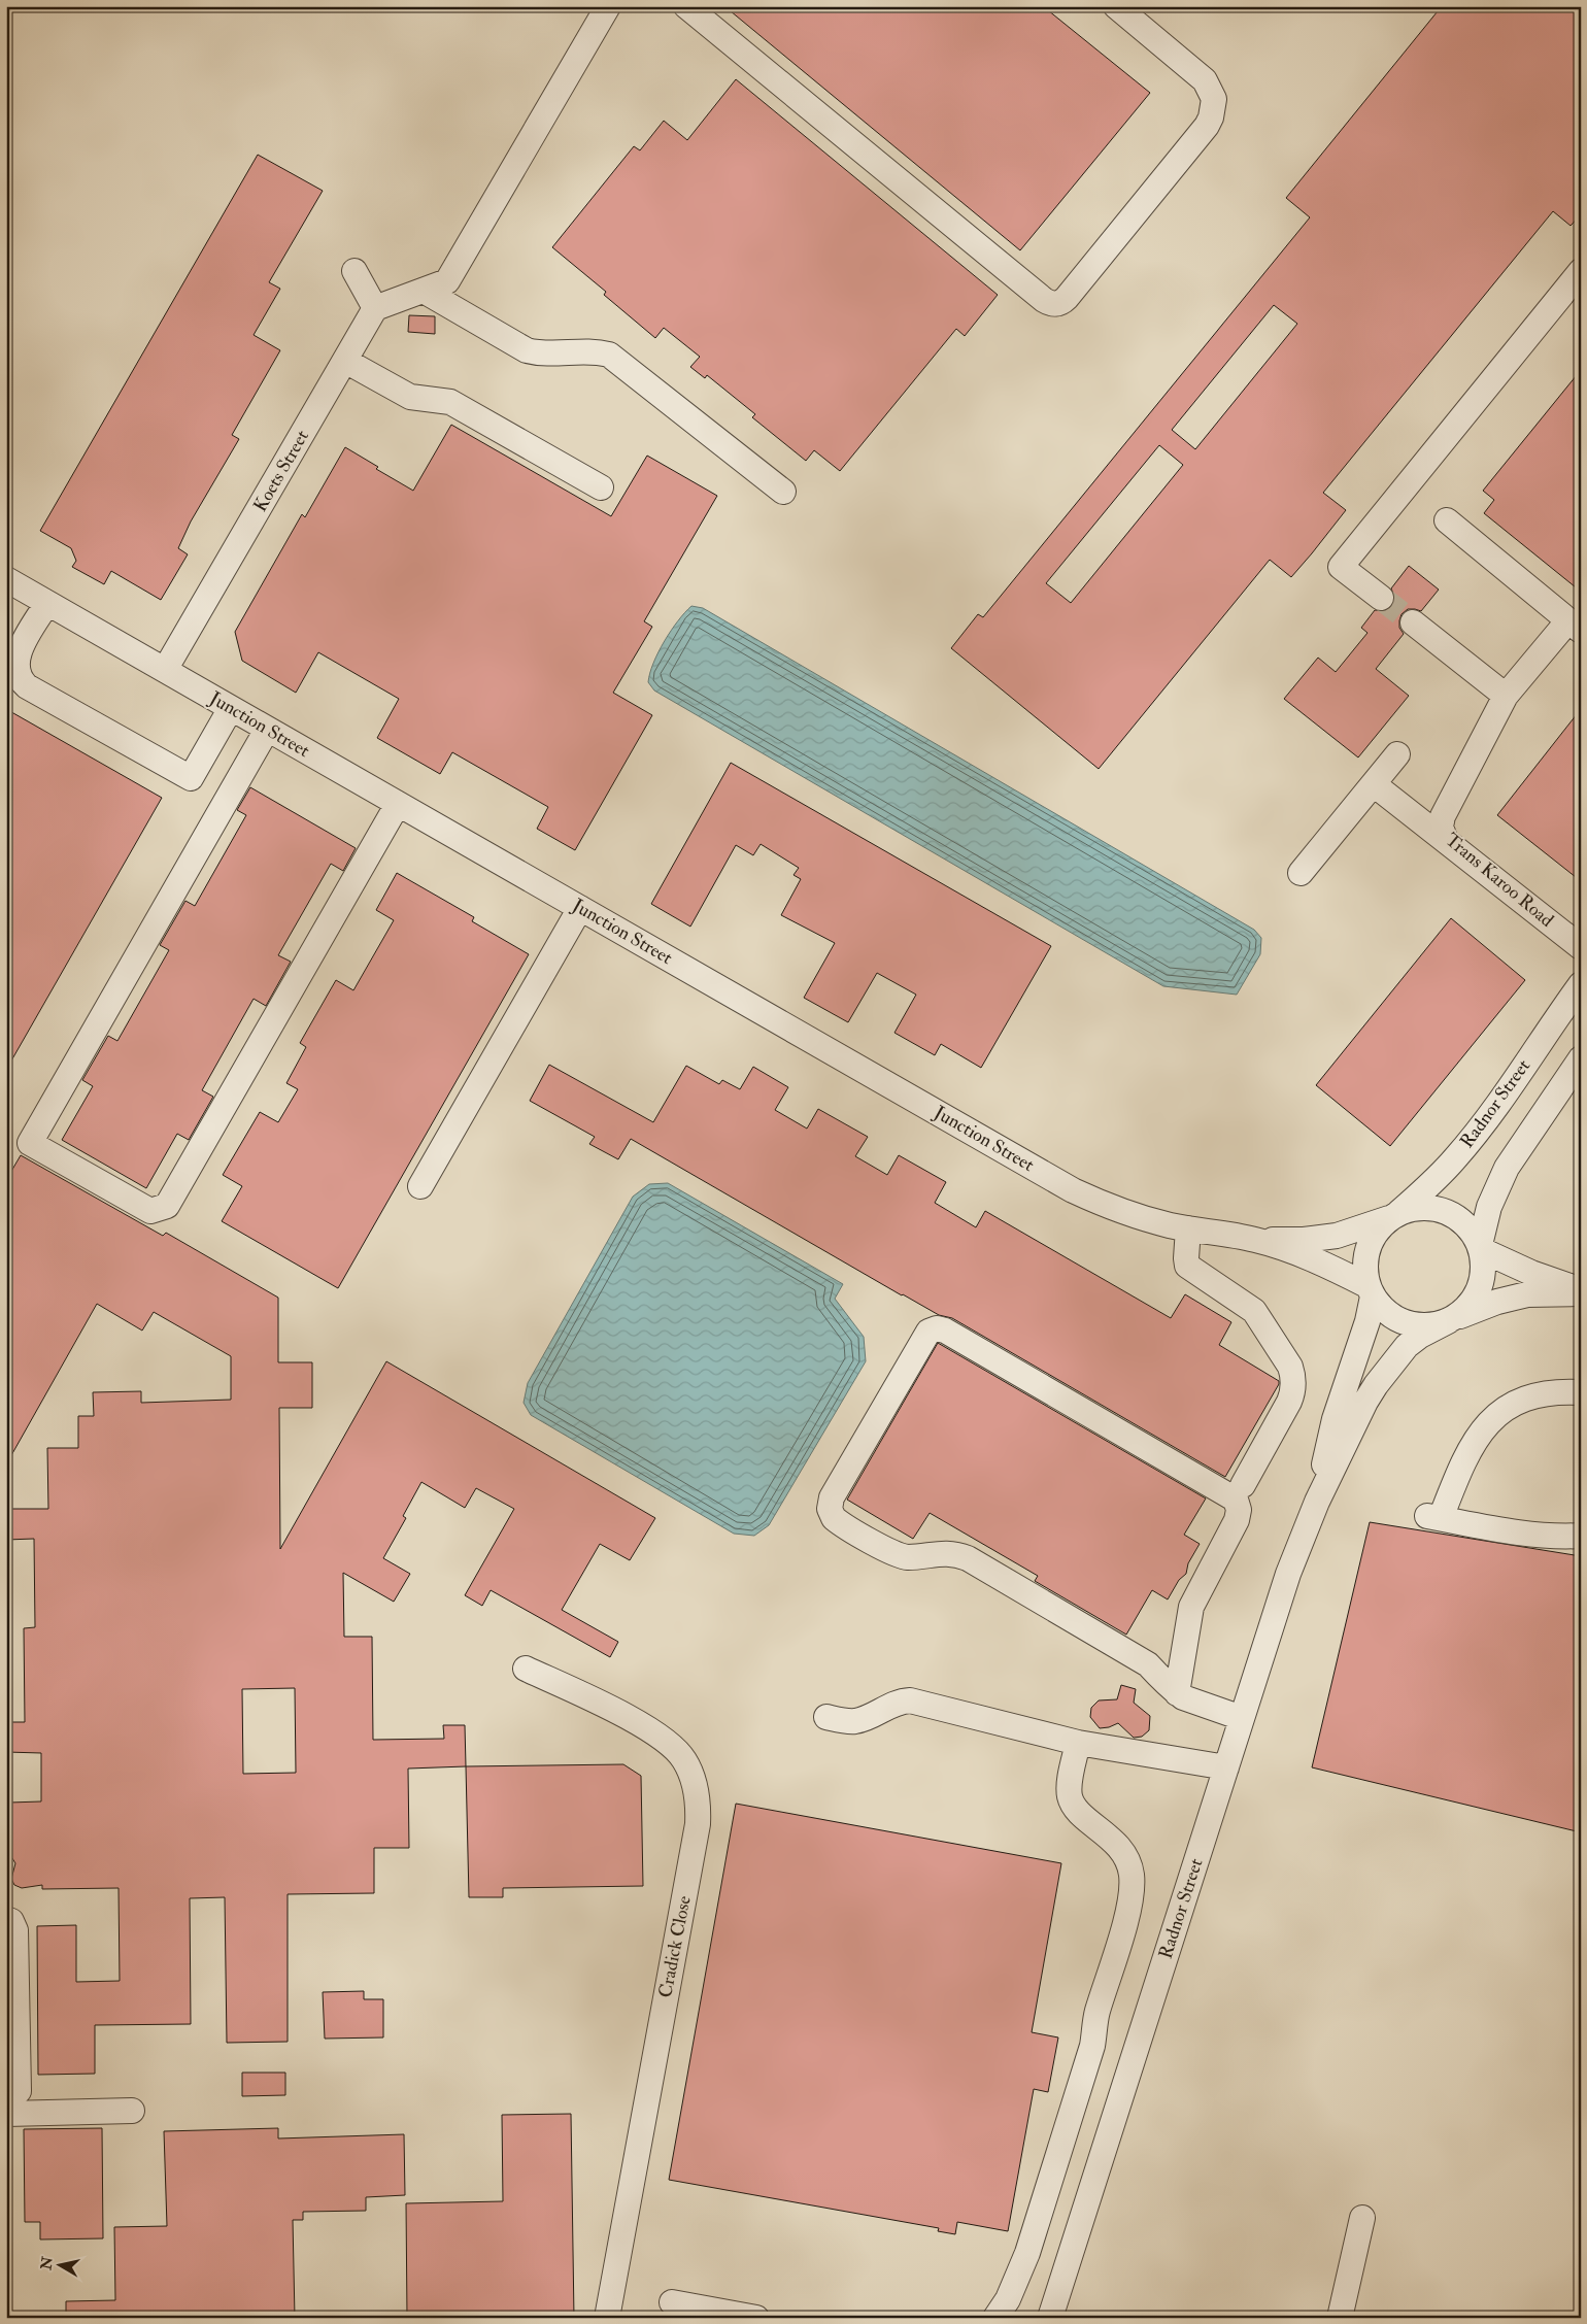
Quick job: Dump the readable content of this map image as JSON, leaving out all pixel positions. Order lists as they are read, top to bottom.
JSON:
{
  "streets": {
    "street": [
      "Koets Street",
      "Junction Street",
      "Trans Karoo Road",
      "Radnor Street",
      "Cradick Close"
    ]
  },
  "crossings": [
    ["Koets Street", "Junction Street"],
    ["Junction Street", "Radnor Street"]
  ],
  "north": "left"
}
